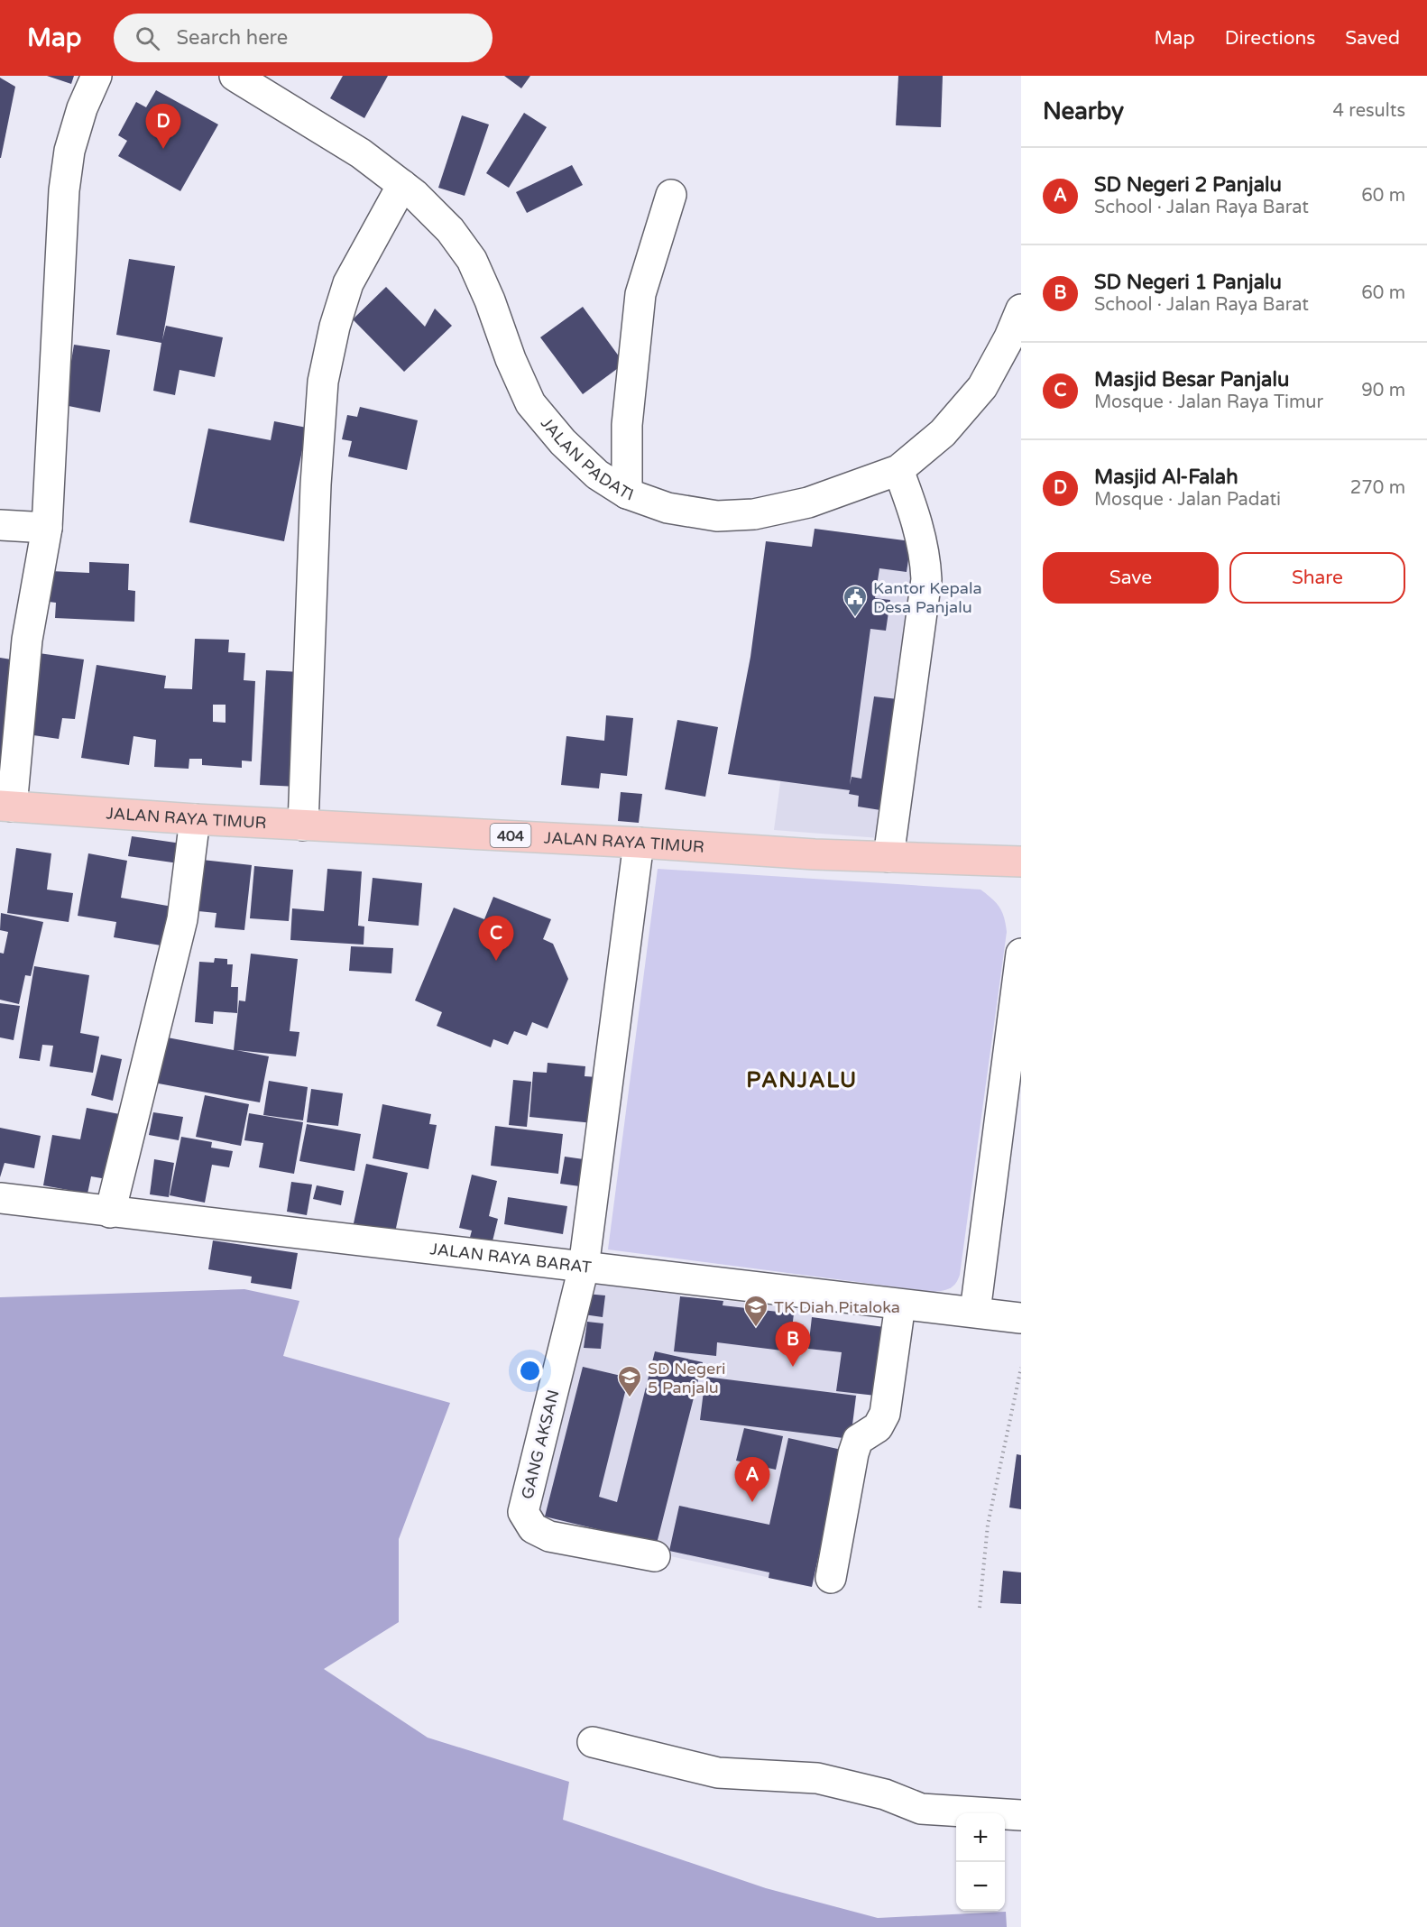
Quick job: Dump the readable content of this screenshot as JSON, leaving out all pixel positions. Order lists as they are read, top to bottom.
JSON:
{
  "streets": {
    "main road": ["JALAN RAYA TIMUR", "404"],
    "street": ["JALAN PADATI", "JALAN RAYA BARAT", "GANG AKSAN"]
  },
  "crossings": [
    ["JALAN RAYA TIMUR", "GANG AKSAN"],
    ["JALAN RAYA BARAT", "GANG AKSAN"]
  ],
  "districts": ["PANJALU"],
  "places": {
    "public building": ["Kantor Kepala Desa Panjalu"],
    "school or university": ["TK Diah Pitaloka", "SD Negeri 5 Panjalu"]
  },
  "page": {
    "header": "Map",
    "search": "Search here",
    "nav": ["Map", "Directions", "Saved"],
    "heading": ["Nearby", "4 results"],
    "pins": [
      "D",
      "C",
      "B",
      "A"
    ],
    "list": [
      {
        "mark": "A",
        "name": "SD Negeri 2 Panjalu",
        "note": "School · Jalan Raya Barat",
        "value": "60 m"
      },
      {
        "mark": "B",
        "name": "SD Negeri 1 Panjalu",
        "note": "School · Jalan Raya Barat",
        "value": "60 m"
      },
      {
        "mark": "C",
        "name": "Masjid Besar Panjalu",
        "note": "Mosque · Jalan Raya Timur",
        "value": "90 m"
      },
      {
        "mark": "D",
        "name": "Masjid Al-Falah",
        "note": "Mosque · Jalan Padati",
        "value": "270 m"
      }
    ],
    "buttons": ["Save", "Share"],
    "map_buttons": ["+", "−"]
  }
}
